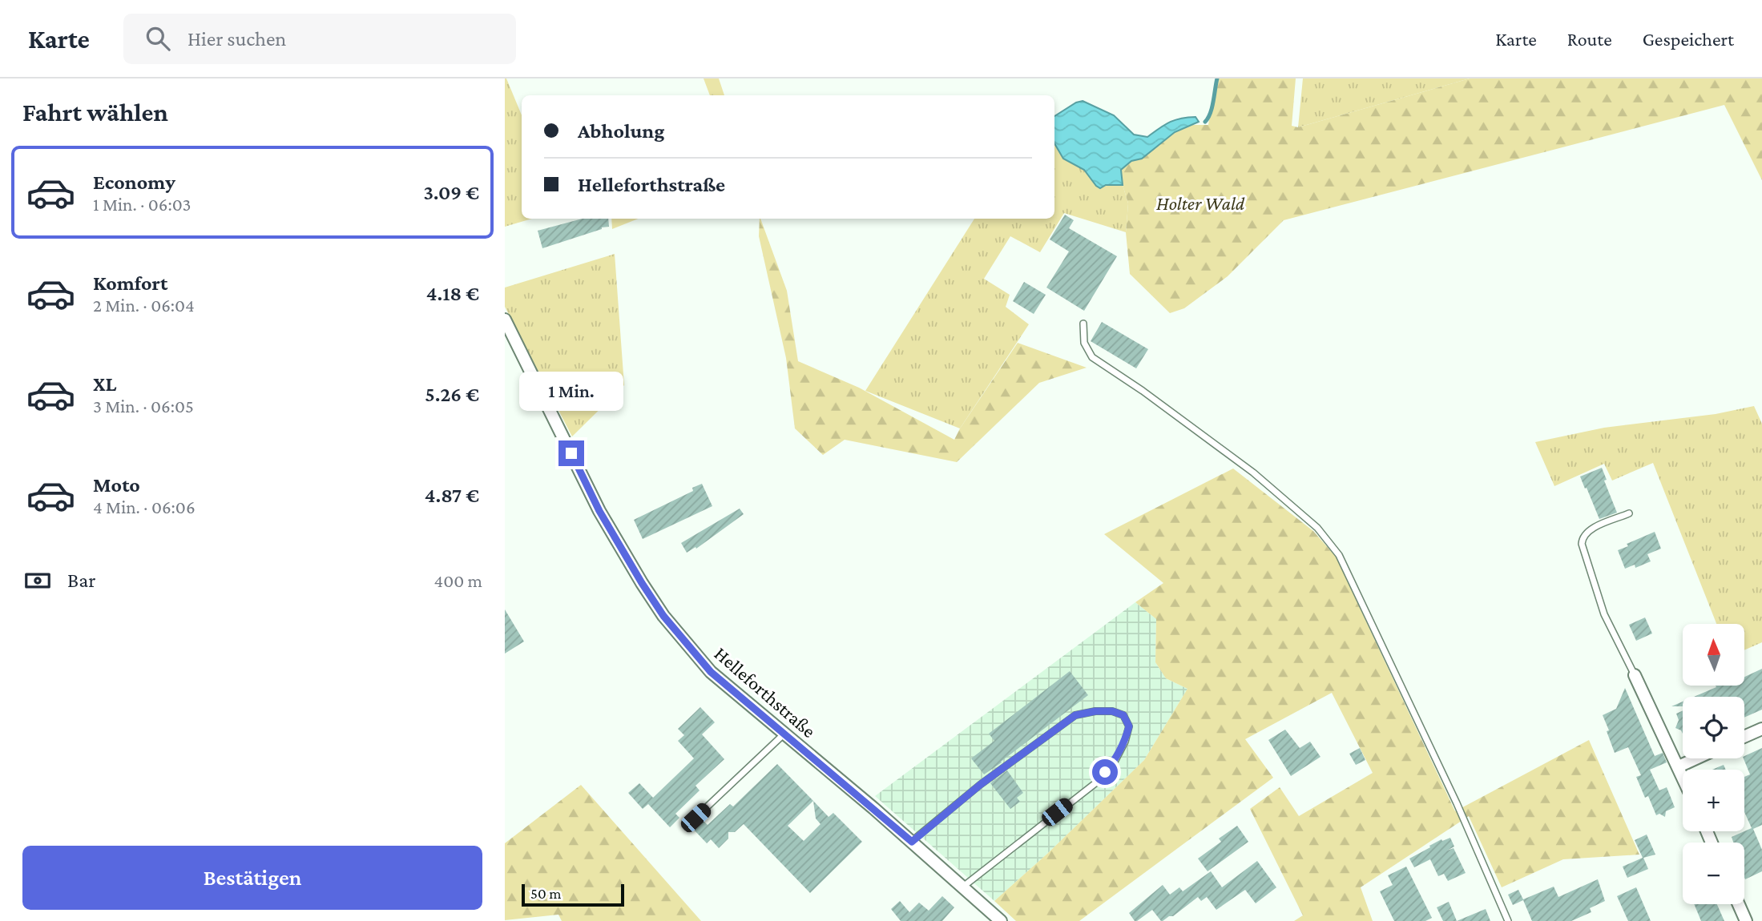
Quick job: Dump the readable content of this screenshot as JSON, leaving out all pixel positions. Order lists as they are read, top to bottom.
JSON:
{
  "streets": {
    "street": ["Helleforthstraße"]
  },
  "parks": ["Holter Wald"],
  "scale_bar": "50 m",
  "north": "top",
  "page": {
    "header": "Karte",
    "search": "Hier suchen",
    "nav": ["Karte", "Route", "Gespeichert"],
    "heading": "Fahrt wählen",
    "banner": ["Abholung", "Helleforthstraße"],
    "list": [
      {
        "name": "Economy",
        "note": "1 Min. · 06:03",
        "value": "3.09 €"
      },
      {
        "name": "Komfort",
        "note": "2 Min. · 06:04",
        "value": "4.18 €"
      },
      {
        "name": "XL",
        "note": "3 Min. · 06:05",
        "value": "5.26 €"
      },
      {
        "name": "Moto",
        "note": "4 Min. · 06:06",
        "value": "4.87 €"
      }
    ],
    "bubble": "1 Min.",
    "pay": ["Bar", "400 m"],
    "map_buttons": ["+", "−"],
    "buttons": "Bestätigen",
    "scale": "50 m"
  }
}
